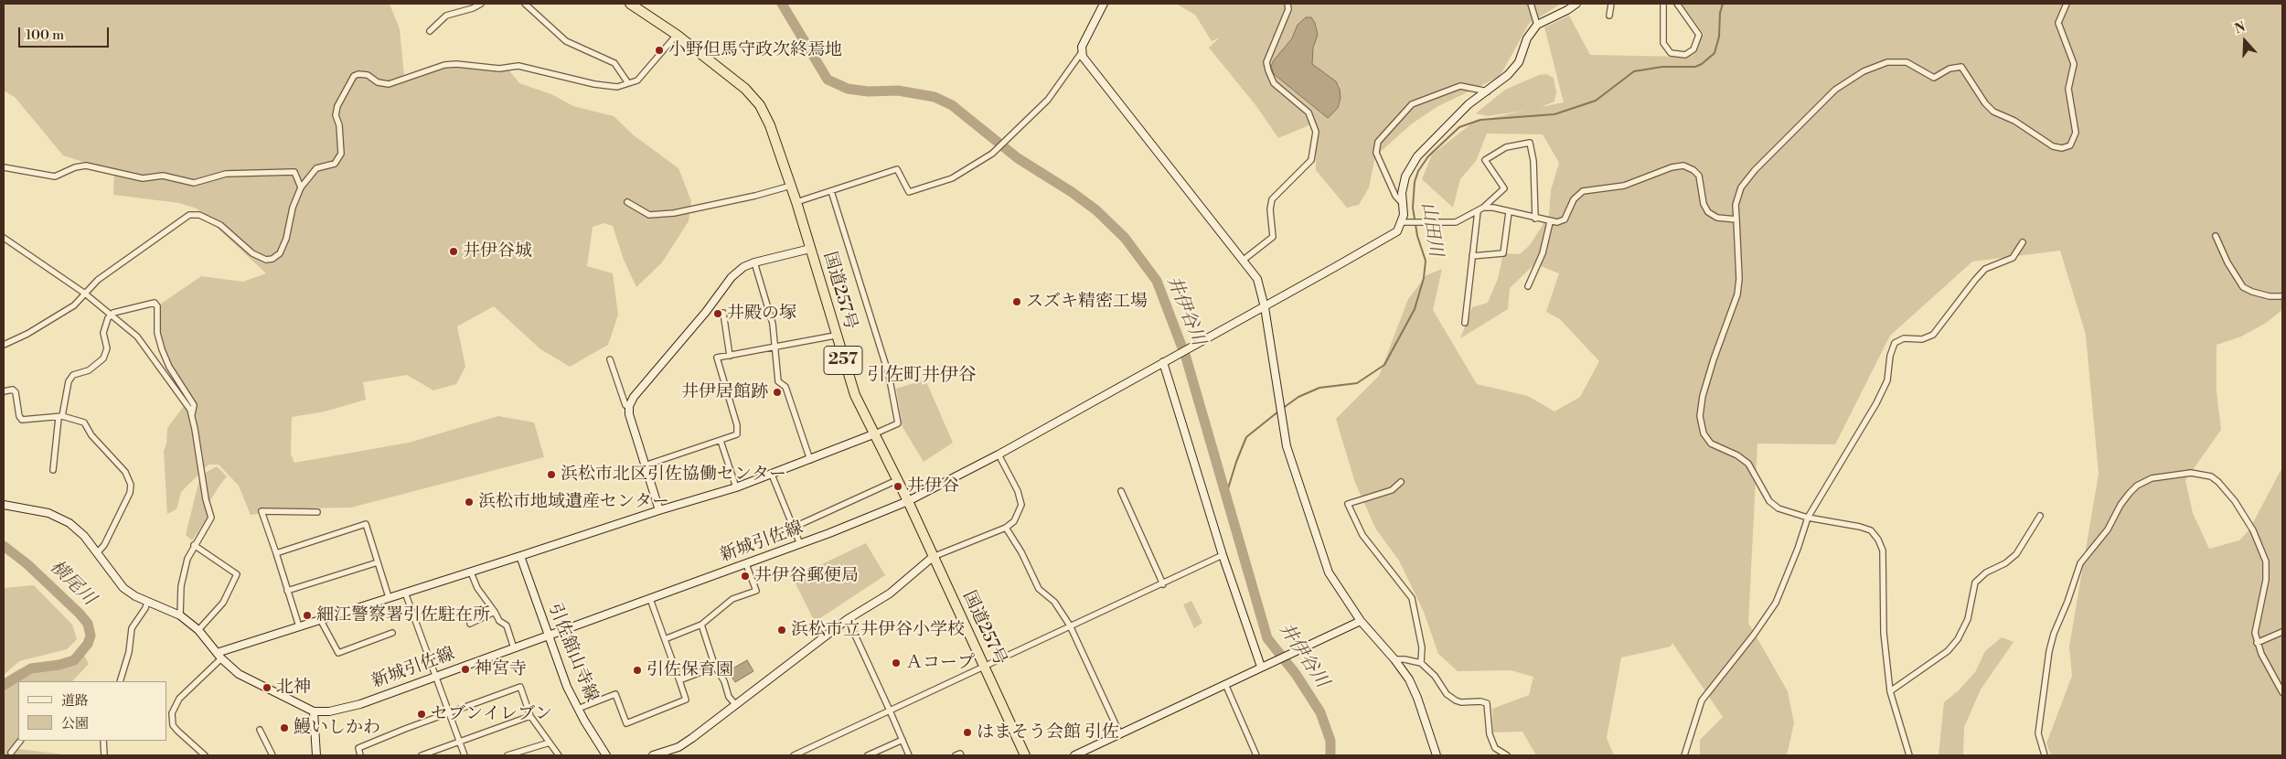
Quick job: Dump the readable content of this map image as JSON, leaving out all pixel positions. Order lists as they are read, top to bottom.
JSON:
{
  "streets": {
    "highway": ["国道257号", "257"],
    "street": ["新城引佐線", "引佐舘山寺線"]
  },
  "crossings": [
    ["国道257号", "新城引佐線"],
    ["新城引佐線", "引佐舘山寺線"]
  ],
  "districts": ["引佐町井伊谷"],
  "water": ["山田川", "井伊谷川", "横尾川"],
  "places": [
    "小野但馬守政次終焉地",
    "井伊谷城",
    "スズキ精密工場",
    "井殿の塚",
    "井伊居館跡",
    "浜松市北区引佐協働センター",
    "井伊谷",
    "浜松市地域遺産センター",
    "井伊谷郵便局",
    "細江警察署引佐駐在所",
    "浜松市立井伊谷小学校",
    "Ａコープ",
    "神宮寺",
    "引佐保育園",
    "北神",
    "セブンイレブン",
    "鰻いしかわ",
    "はまそう会館 引佐"
  ],
  "legend": ["道路", "公園"],
  "scale_bar": "100 m",
  "north": "top"
}
